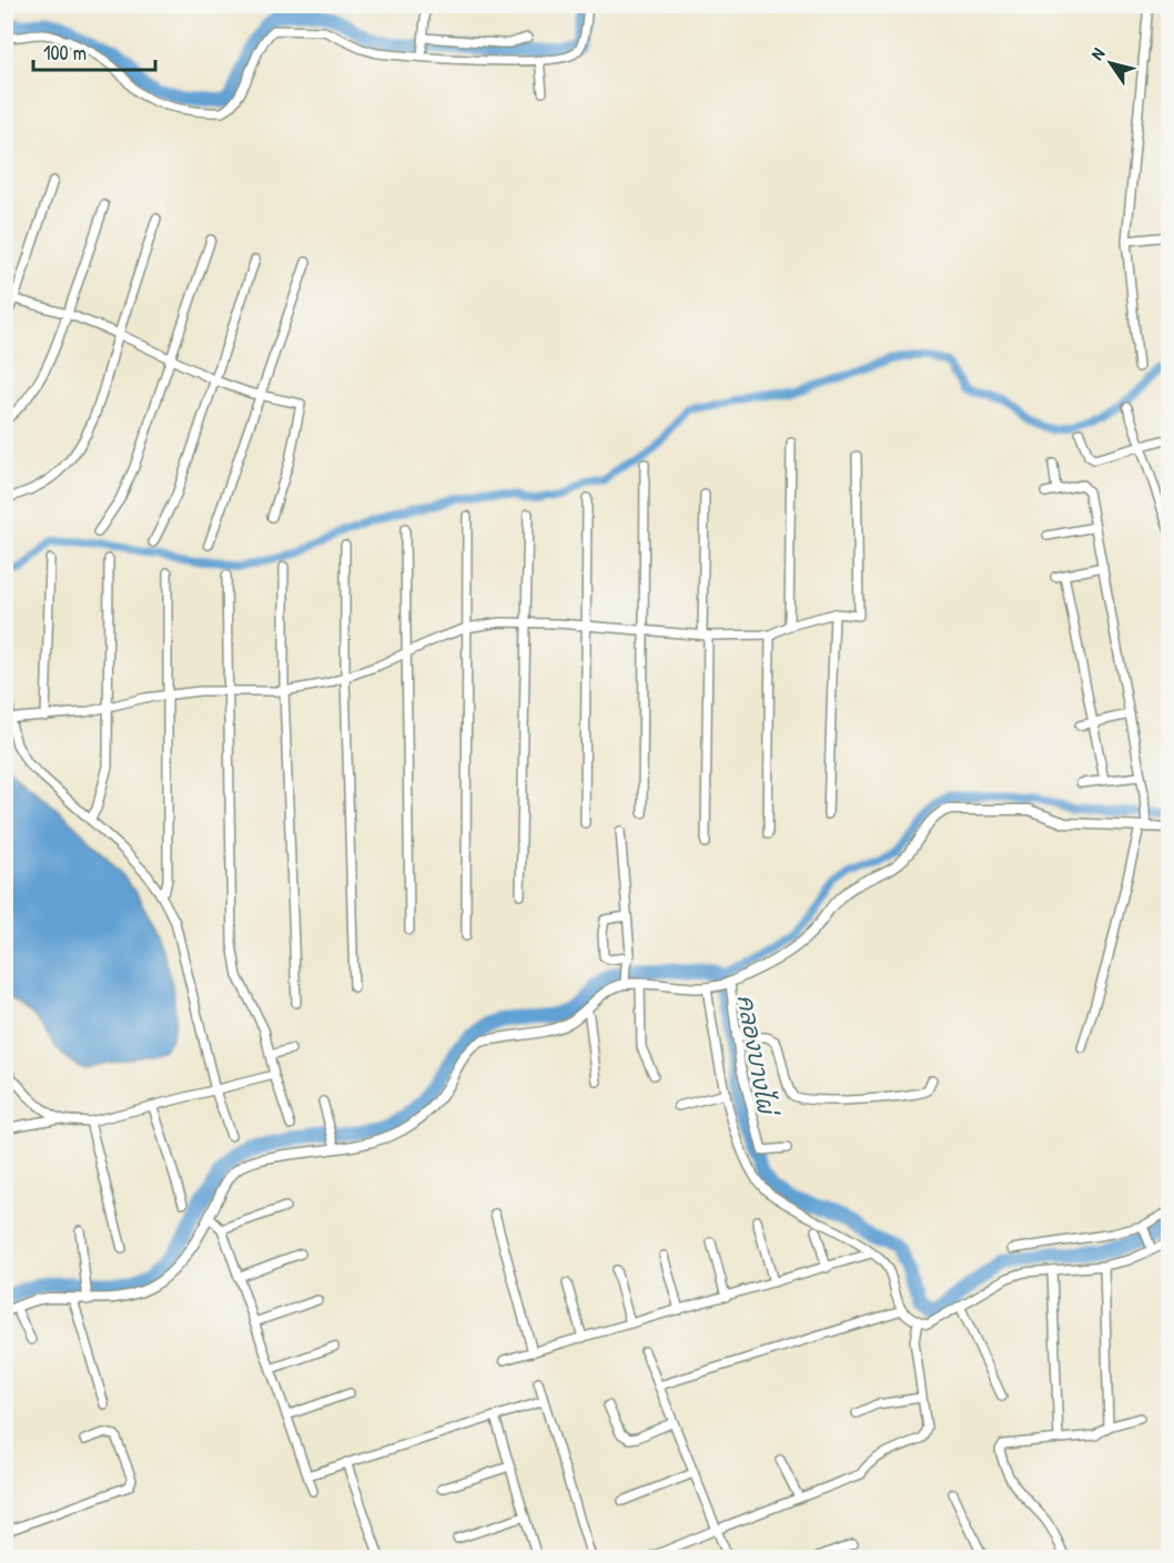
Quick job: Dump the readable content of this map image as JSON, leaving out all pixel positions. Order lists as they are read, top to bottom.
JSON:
{
  "water": ["คลองบางไผ่"],
  "scale_bar": "100 m",
  "north": "top left"
}
